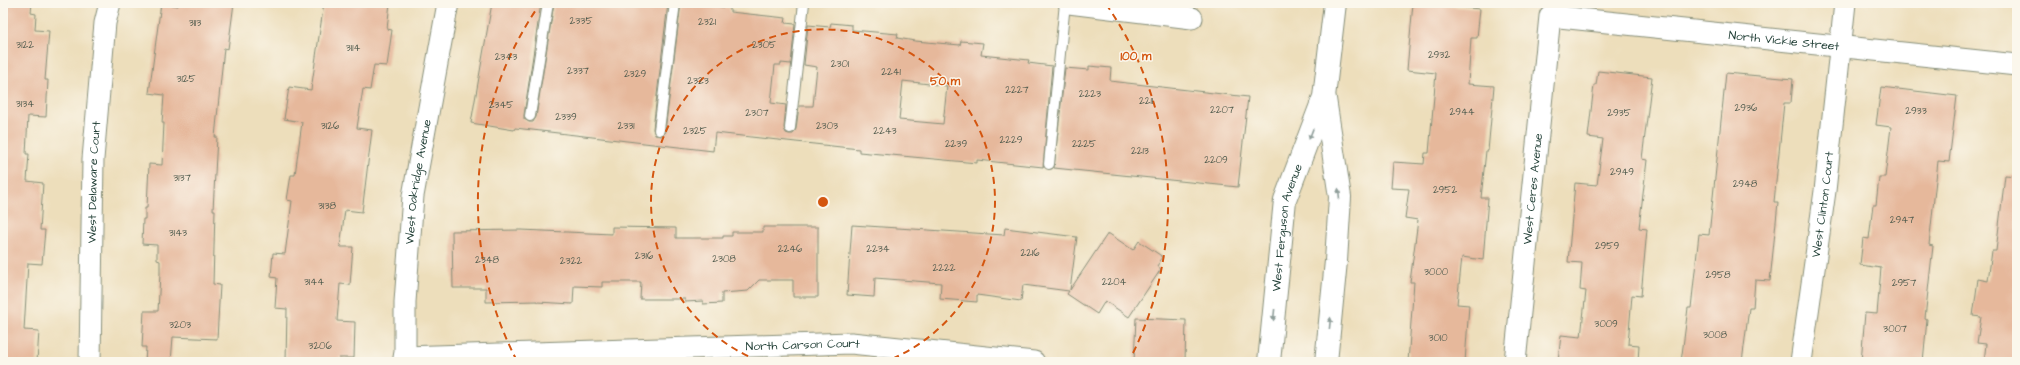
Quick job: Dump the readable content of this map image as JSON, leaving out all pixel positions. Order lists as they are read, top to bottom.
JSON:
{
  "streets": {
    "street": [
      "North Vickie Street",
      "West Delaware Court",
      "West Oakridge Avenue",
      "West Ceres Avenue",
      "West Clinton Court",
      "West Ferguson Avenue",
      "North Carson Court"
    ]
  },
  "crossings": [
    ["North Vickie Street", "West Ceres Avenue"],
    ["North Vickie Street", "West Clinton Court"],
    ["West Oakridge Avenue", "North Carson Court"]
  ],
  "house_numbers": [
    "2335",
    "2321",
    "3113",
    "3122",
    "2305",
    "3114",
    "2932",
    "2343",
    "2301",
    "2337",
    "2241",
    "2329",
    "3125",
    "2323",
    "2227",
    "2223",
    "2211",
    "3134",
    "2345",
    "2936",
    "2207",
    "2933",
    "2944",
    "2307",
    "2935",
    "2339",
    "3126",
    "2331",
    "2303",
    "2325",
    "2243",
    "2229",
    "2239",
    "2225",
    "2213",
    "2209",
    "2949",
    "3137",
    "2948",
    "2952",
    "3138",
    "2947",
    "3143",
    "2959",
    "2246",
    "2234",
    "2216",
    "2316",
    "2308",
    "2348",
    "2322",
    "2222",
    "3000",
    "2958",
    "3144",
    "2204",
    "2957",
    "3009",
    "3203",
    "3007",
    "3008",
    "3010",
    "3206"
  ],
  "rings": ["100 m", "50 m"]
}
